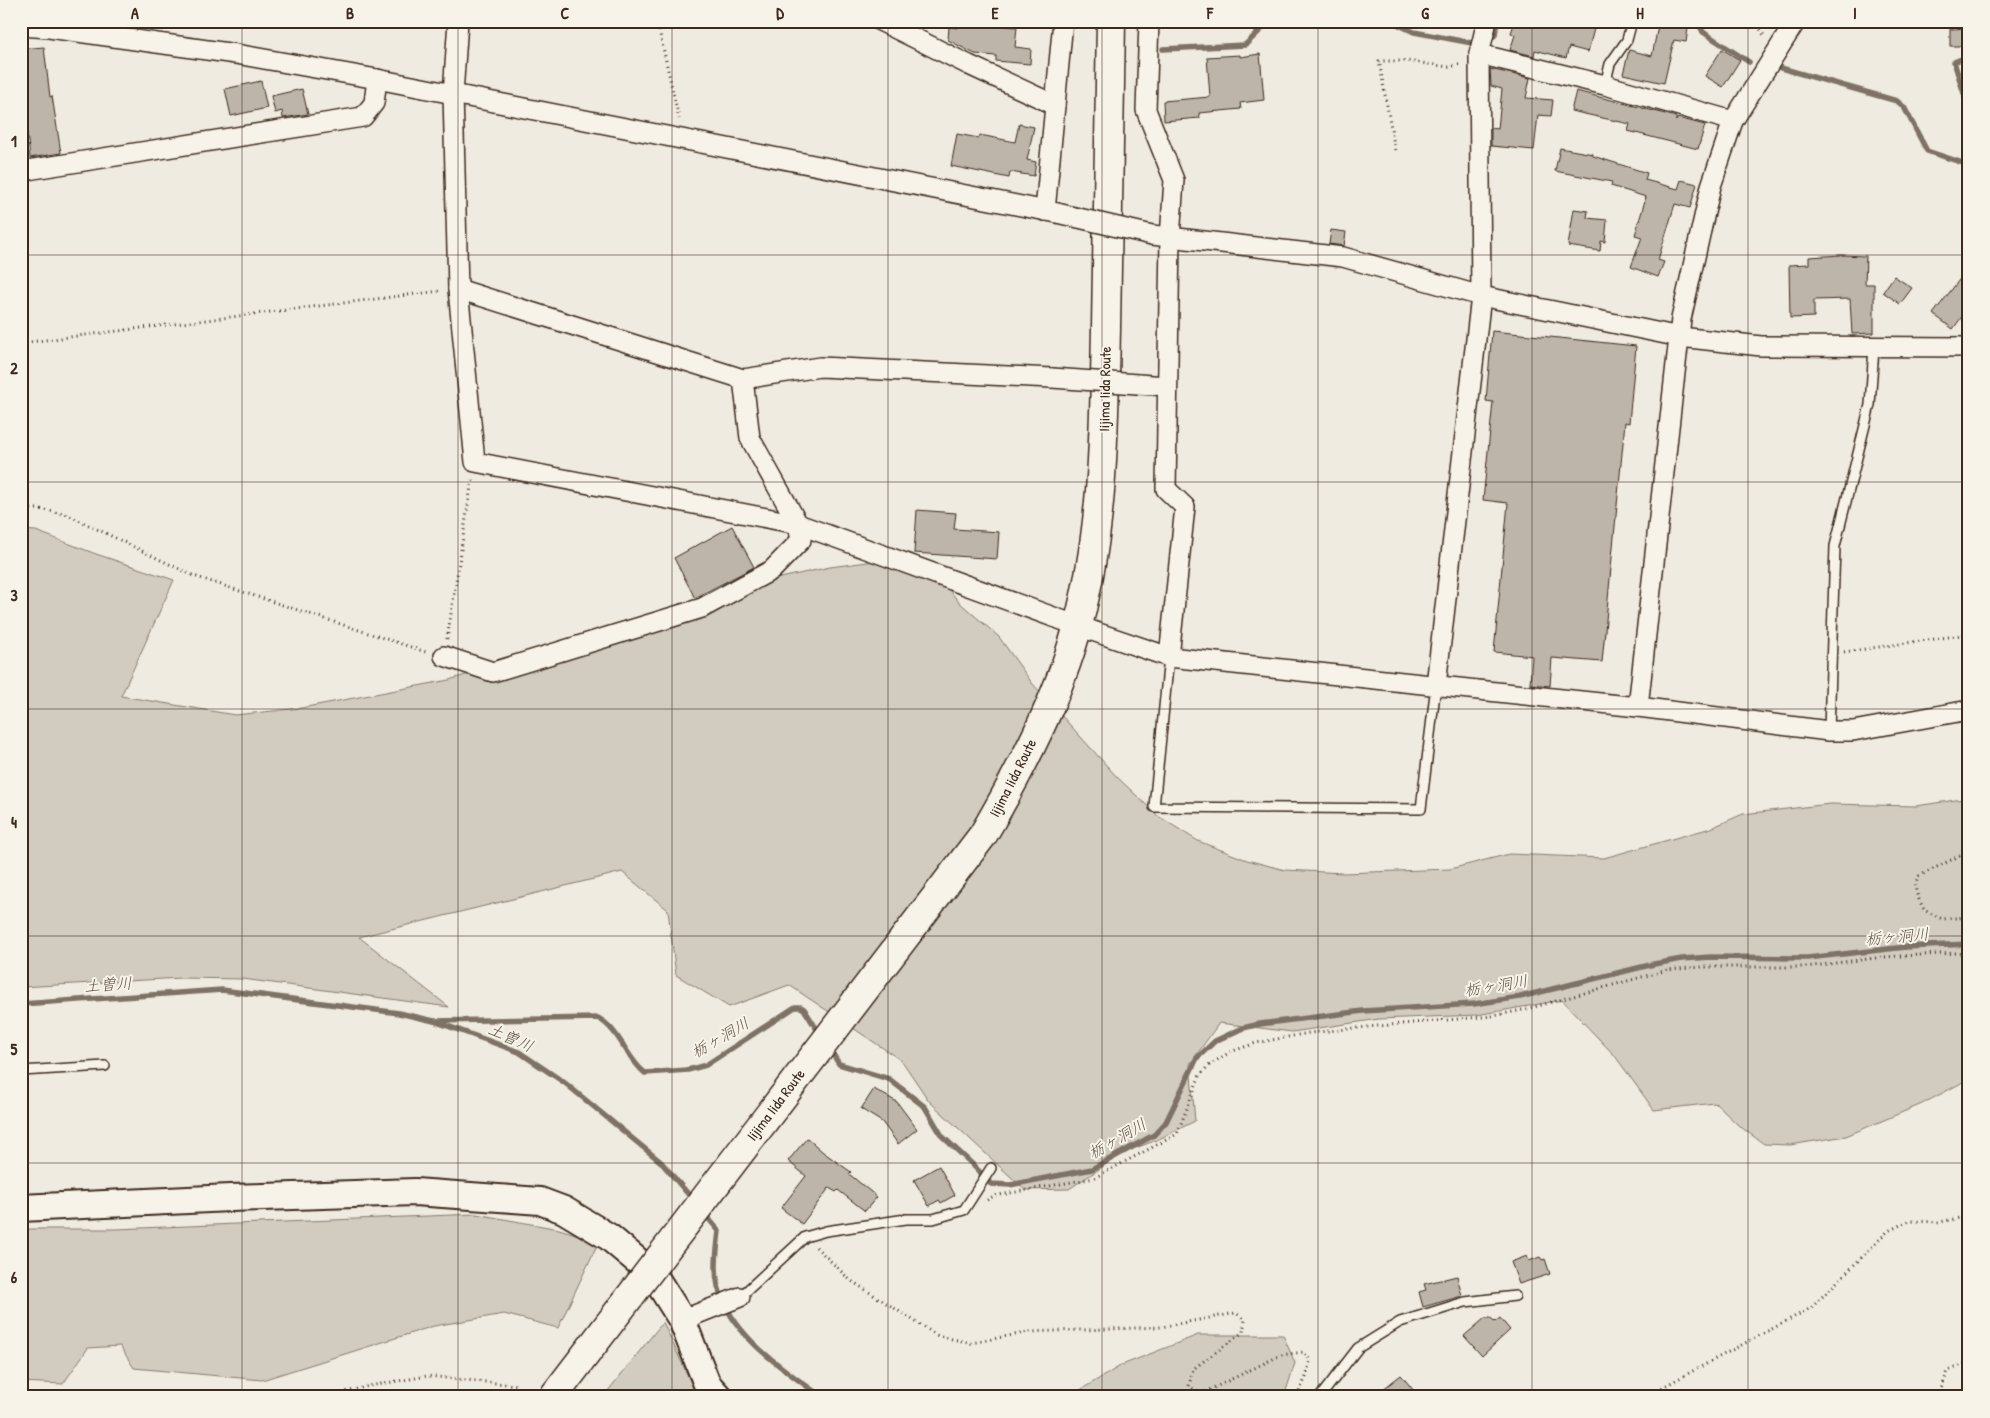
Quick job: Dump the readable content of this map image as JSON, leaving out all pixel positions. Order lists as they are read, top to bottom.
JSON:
{
  "streets": {
    "main road": ["Iijima Iida Route"]
  },
  "water": ["栃ヶ洞川", "土曽川"],
  "grid": {
    "columns": [
      "A",
      "B",
      "C",
      "D",
      "E",
      "F",
      "G",
      "H",
      "I"
    ],
    "rows": [
      "1",
      "2",
      "3",
      "4",
      "5",
      "6"
    ]
  }
}
